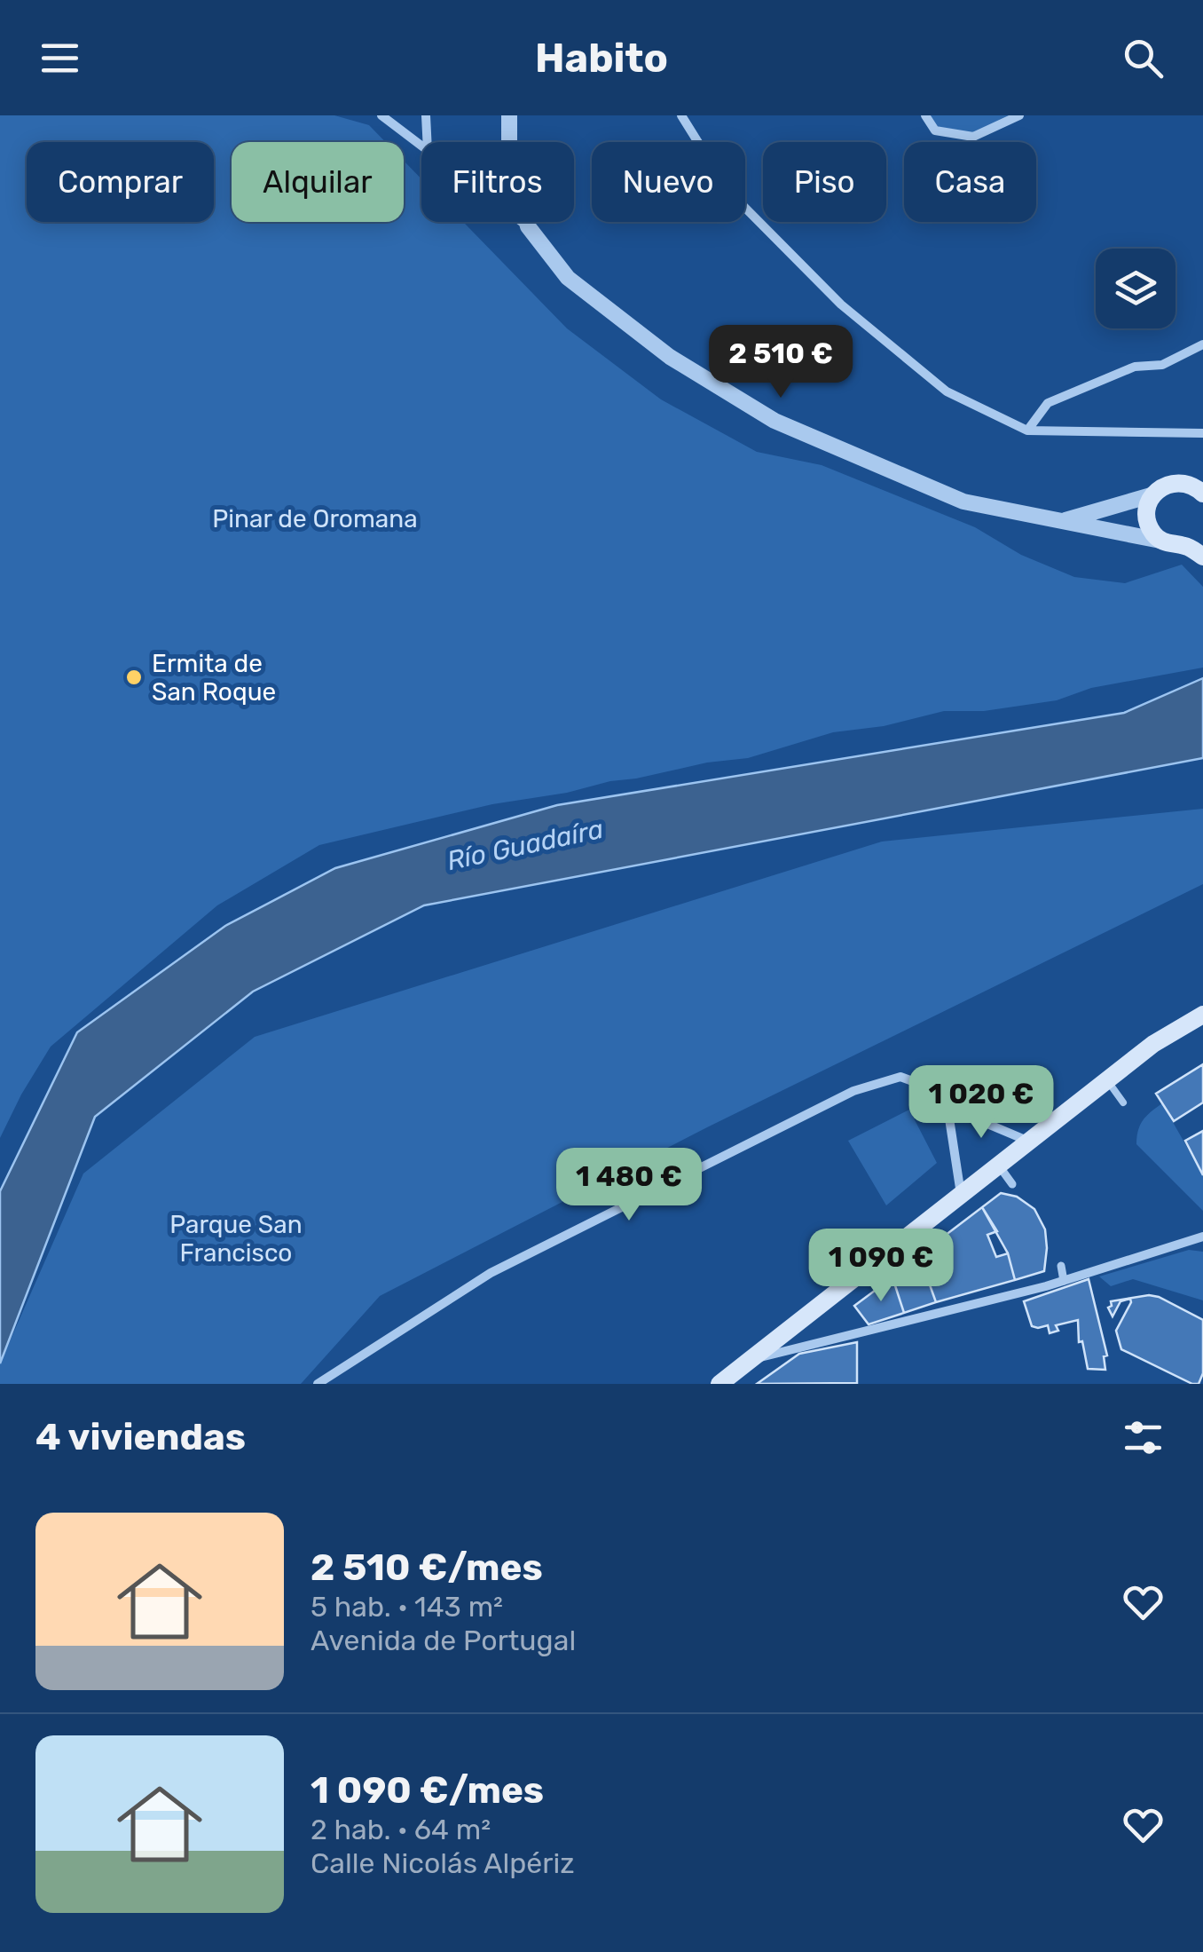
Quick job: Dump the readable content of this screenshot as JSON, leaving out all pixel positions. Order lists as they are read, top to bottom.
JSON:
{
  "water": ["Río Guadaíra"],
  "parks": ["Pinar de Oromana", "Parque San Francisco"],
  "places": ["Ermita de San Roque"],
  "page": {
    "header": "Habito",
    "chip": [
      "Comprar",
      "Alquilar",
      "Filtros",
      "Nuevo",
      "Piso",
      "Casa"
    ],
    "price": [
      "2 510 €",
      "1 020 €",
      "1 480 €",
      "1 090 €"
    ],
    "heading": "4 viviendas",
    "list": [
      {
        "name": "2 510 €/mes",
        "note": "5 hab. · 143 m² · Avenida de Portugal"
      },
      {
        "name": "1 090 €/mes",
        "note": "2 hab. · 64 m² · Calle Nicolás Alpériz"
      }
    ]
  }
}
